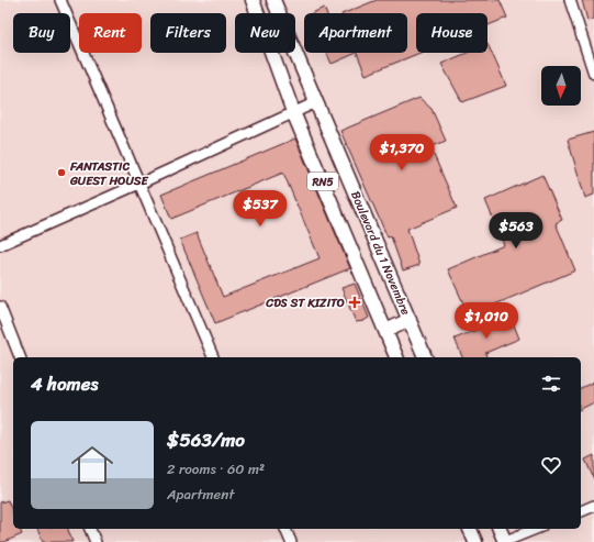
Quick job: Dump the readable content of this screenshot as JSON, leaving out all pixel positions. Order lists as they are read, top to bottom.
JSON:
{
  "streets": {
    "main road": ["RN5", "Boulevard du 1 Novembre"]
  },
  "places": {
    "other": ["FANTASTIC GUEST HOUSE"],
    "health": ["CDS ST KIZITO"]
  },
  "north": "bottom",
  "page": {
    "chip": [
      "Buy",
      "Rent",
      "Filters",
      "New",
      "Apartment",
      "House"
    ],
    "price": [
      "$1,370",
      "$537",
      "$563",
      "$1,010"
    ],
    "heading": "4 homes",
    "list": [
      {
        "name": "$563/mo",
        "note": "2 rooms · 60 m² · Apartment"
      }
    ]
  }
}
